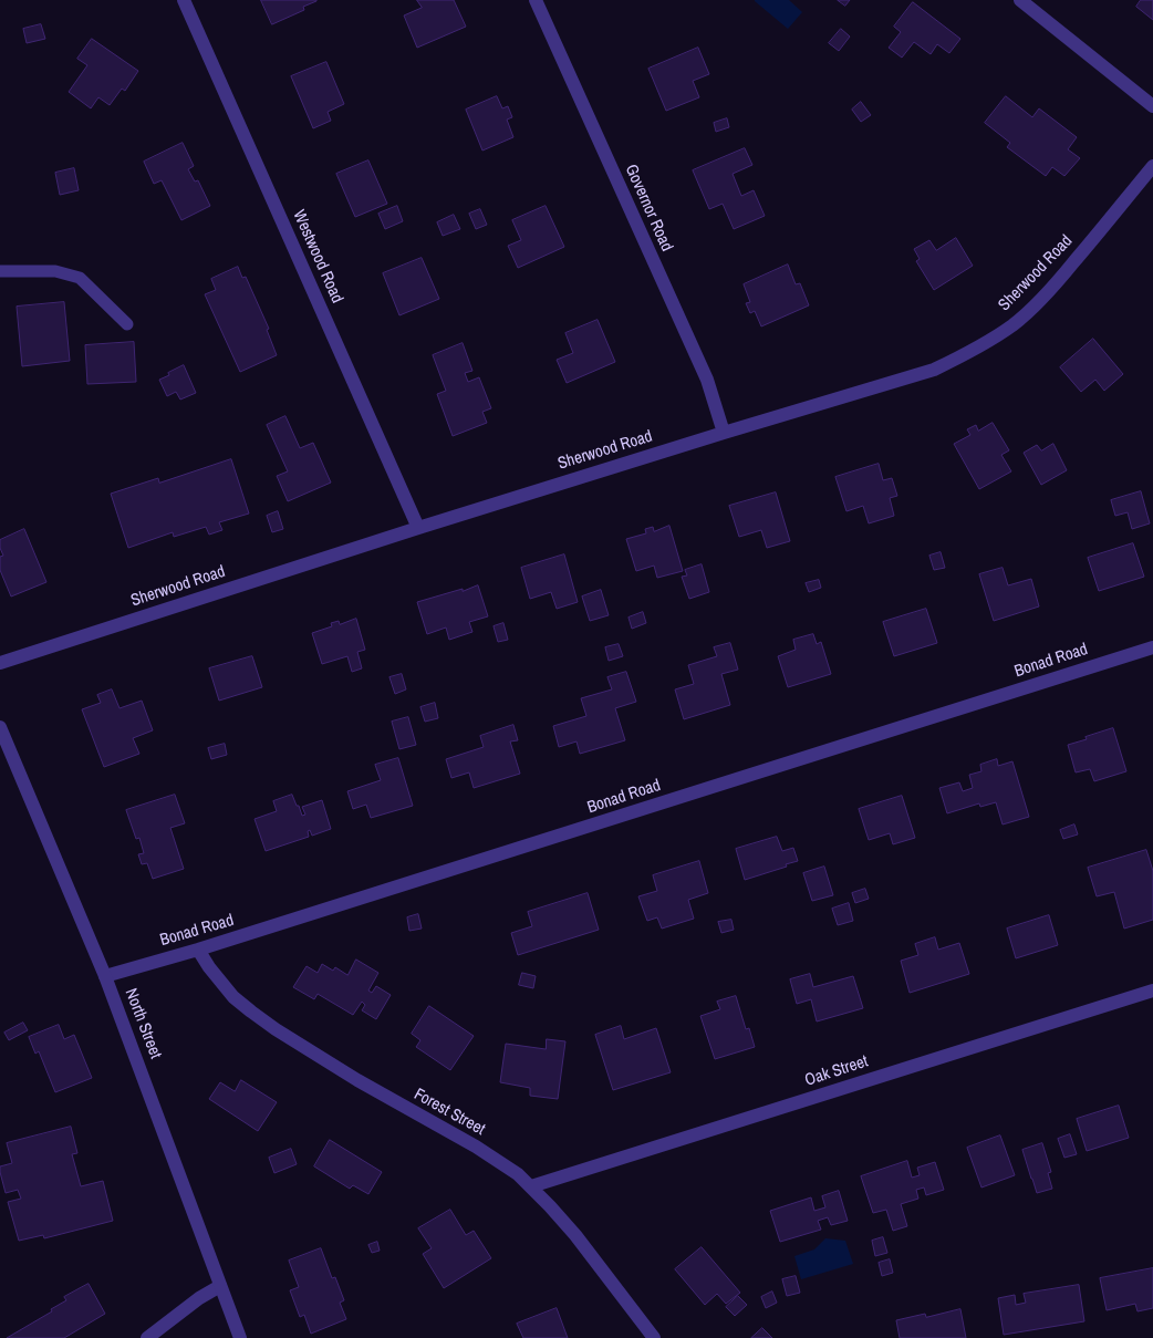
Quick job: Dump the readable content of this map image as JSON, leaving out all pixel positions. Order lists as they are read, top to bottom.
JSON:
{
  "streets": {
    "street": [
      "Governor Road",
      "Westwood Road",
      "Sherwood Road",
      "Bonad Road",
      "North Street",
      "Oak Street",
      "Forest Street"
    ]
  },
  "crossings": [
    ["Governor Road", "Sherwood Road"],
    ["Westwood Road", "Sherwood Road"],
    ["Bonad Road", "North Street"],
    ["Bonad Road", "Forest Street"],
    ["Oak Street", "Forest Street"]
  ]
}
